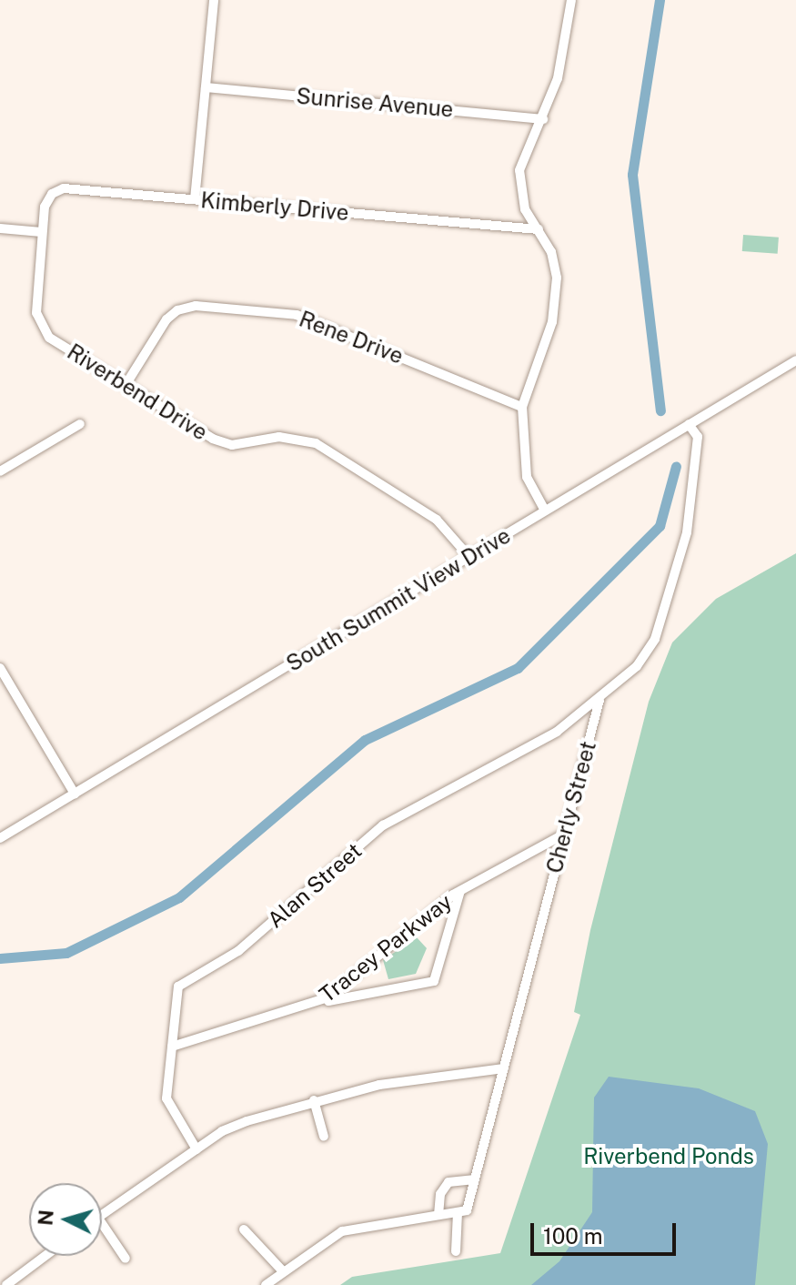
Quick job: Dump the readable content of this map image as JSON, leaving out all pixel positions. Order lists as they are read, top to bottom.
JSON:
{
  "streets": {
    "street": [
      "Sunrise Avenue",
      "Kimberly Drive",
      "Rene Drive",
      "Riverbend Drive",
      "South Summit View Drive",
      "Cherly Street",
      "Alan Street",
      "Tracey Parkway"
    ]
  },
  "crossings": [
    ["Kimberly Drive", "Riverbend Drive"],
    ["Rene Drive", "Riverbend Drive"],
    ["Riverbend Drive", "South Summit View Drive"],
    ["Cherly Street", "Alan Street"],
    ["Cherly Street", "Tracey Parkway"],
    ["Alan Street", "Tracey Parkway"]
  ],
  "parks": ["Riverbend Ponds"],
  "scale_bar": "100 m",
  "north": "left"
}
